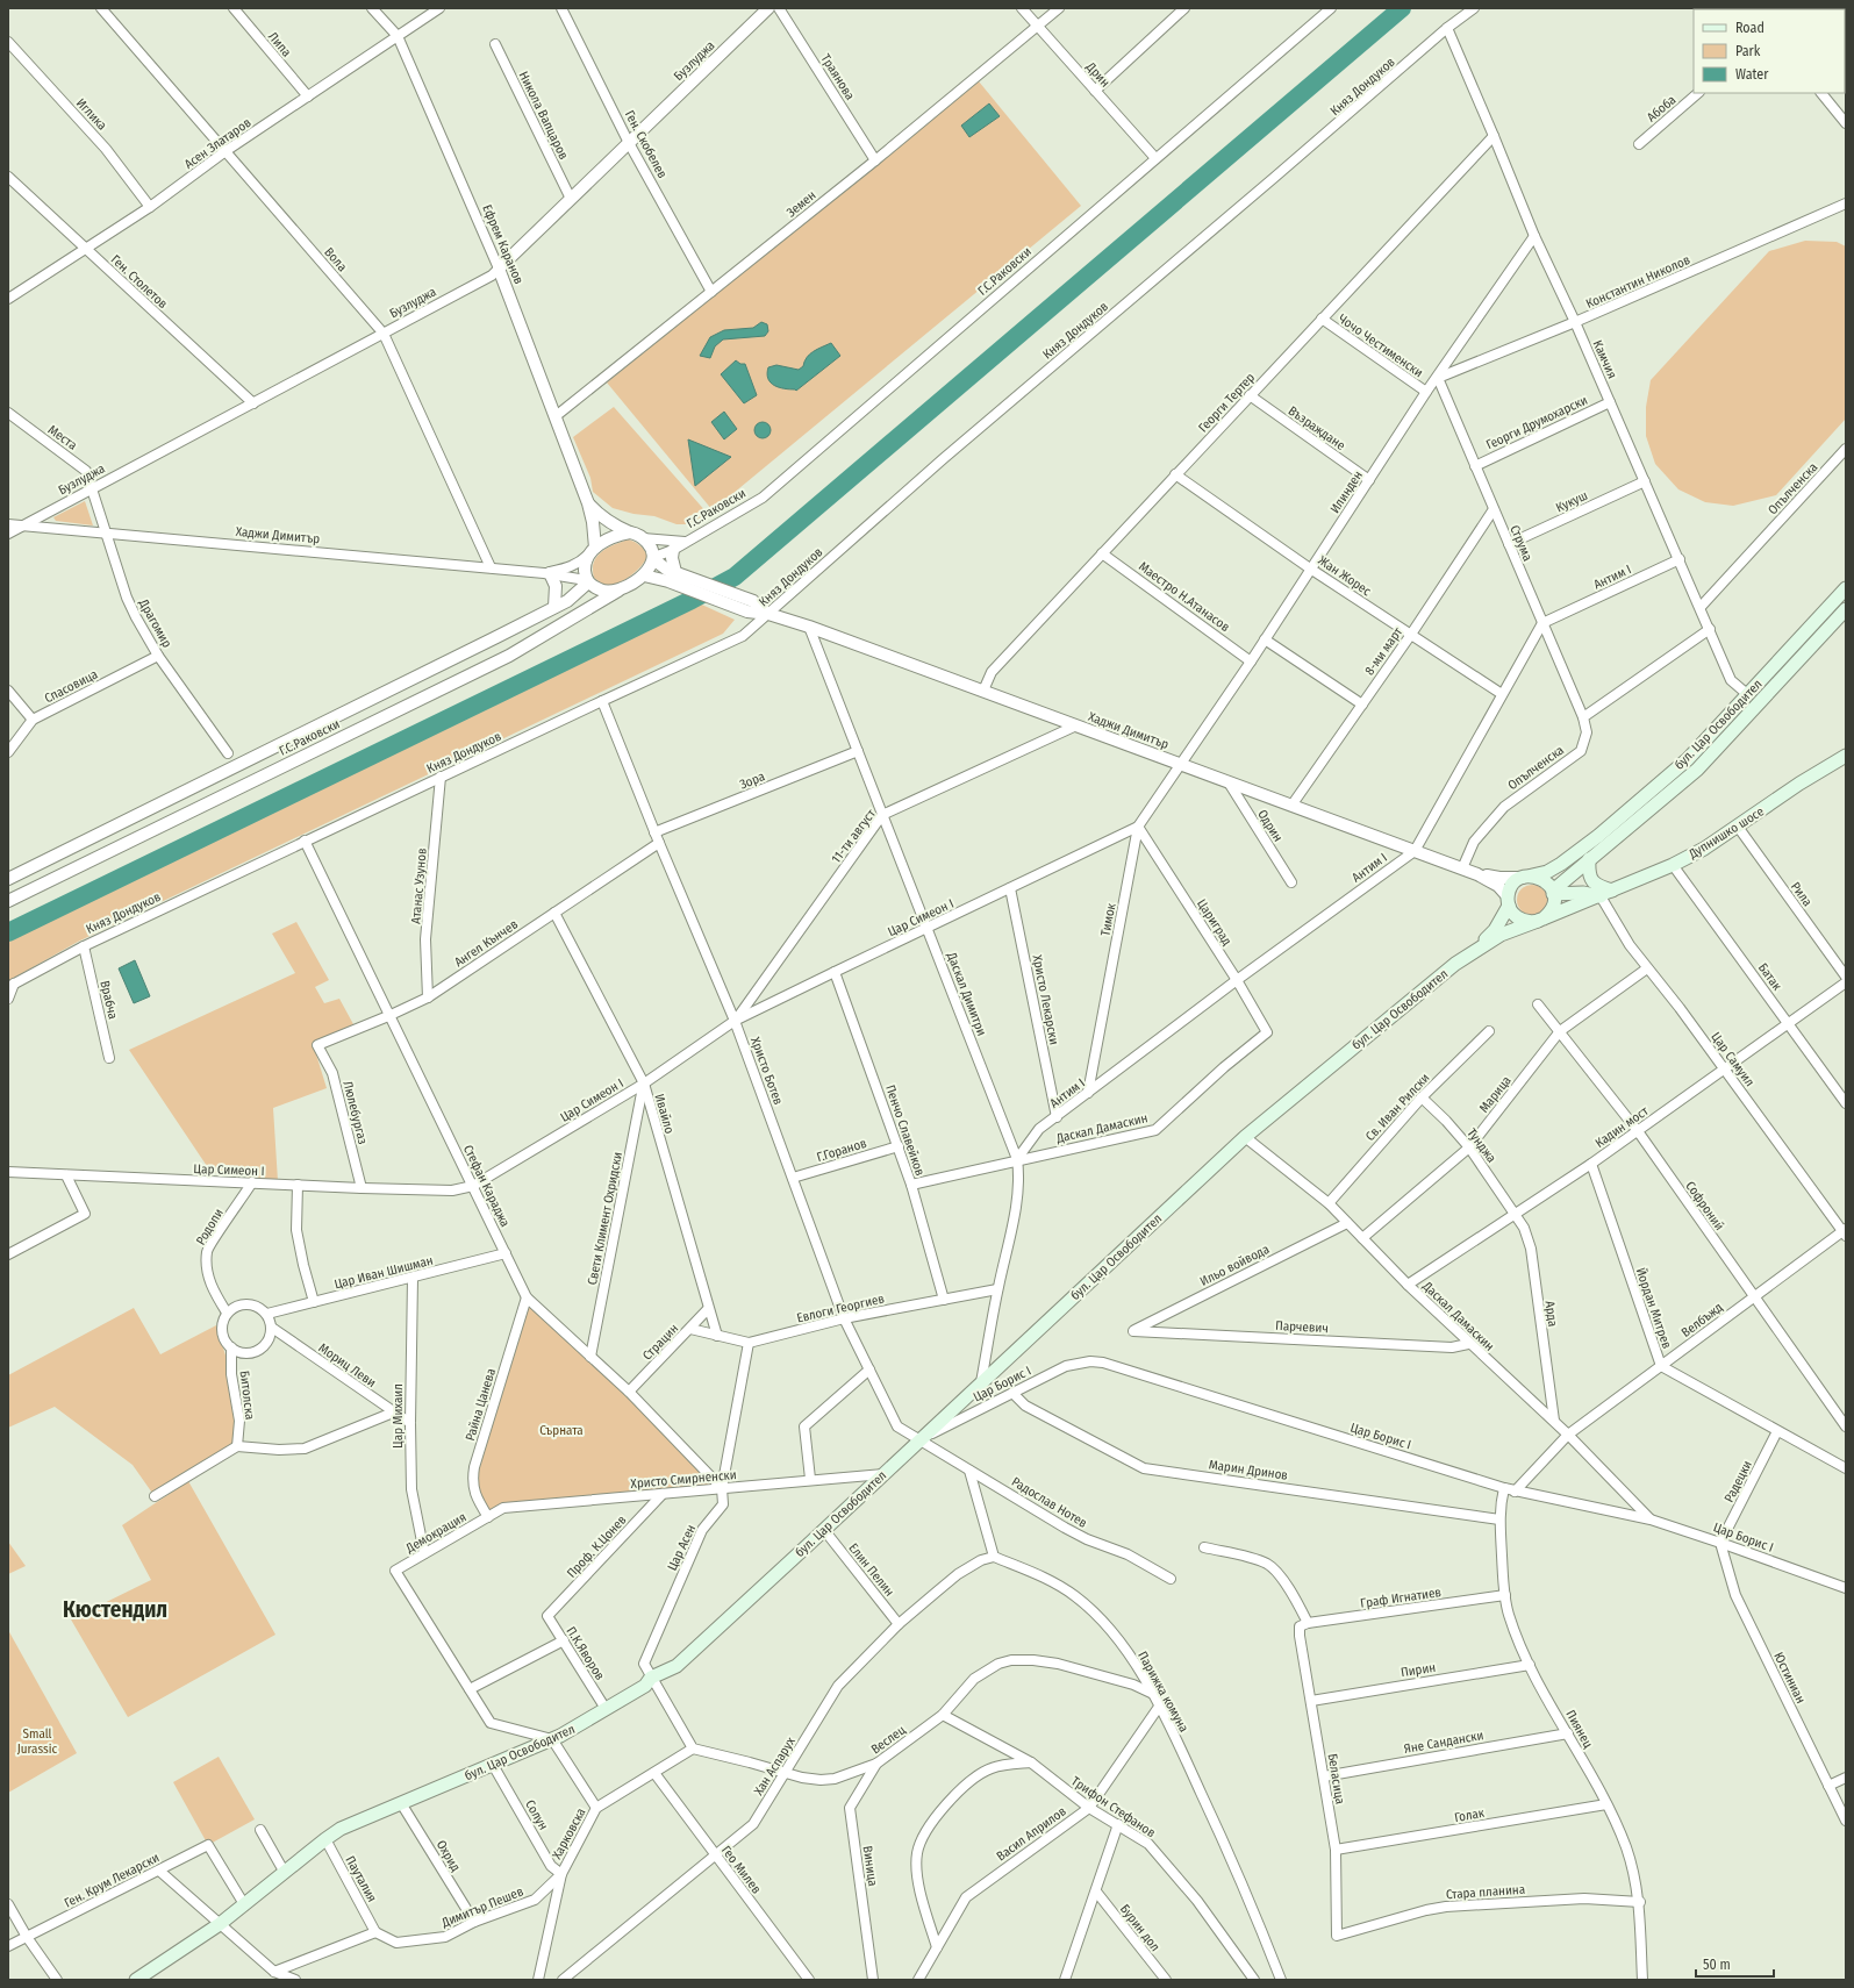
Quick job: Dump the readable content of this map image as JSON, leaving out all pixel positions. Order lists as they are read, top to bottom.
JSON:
{
  "streets": {
    "main road": ["бул. Цар Освободител", "Дупнишко шосе"],
    "street": [
      "Липа",
      "Бузлуджа",
      "Дрин",
      "Траянова",
      "Княз Дондуков",
      "Абоба",
      "Иглика",
      "Никола Вапцаров",
      "Асен Златаров",
      "Ген. Скобелев",
      "Земен",
      "Ефрем Каранов",
      "Вола",
      "Г.С.Раковски",
      "Ген. Столетов",
      "Константин Николов",
      "Чочо Честименски",
      "Камчия",
      "Георги Тертер",
      "Георги Друмохарски",
      "Възраждане",
      "Места",
      "Опълченска",
      "Илинден",
      "Кукуш",
      "Хаджи Димитър",
      "Струма",
      "Жан Жорес",
      "Антим I",
      "Маестро Н.Атанасов",
      "Драгомир",
      "8-ми март",
      "Спасовица",
      "Зора",
      "Одрин",
      "11-ти август",
      "Атанас Узунов",
      "Рила",
      "Цар Симеон I",
      "Тимок",
      "Цариград",
      "Ангел Кънчев",
      "Батак",
      "Даскал Димитри",
      "Врабча",
      "Христо Лекарски",
      "Цар Самуил",
      "Христо Ботев",
      "Марица",
      "Св. Иван Рилски",
      "Люлебургаз",
      "Ивайло",
      "Кадин мост",
      "Даскал Дамаскин",
      "Пенчо Славейков",
      "Тунджа",
      "Г.Горанов",
      "Стефан Караджа",
      "Софроний",
      "Свети Климент Охридски",
      "Родопи",
      "Ильо войвода",
      "Цар Иван Шишман",
      "Евлоги Георгиев",
      "Йордан Митрев",
      "Арда",
      "Велбъжд",
      "Парчевич",
      "Страцин",
      "Мориц Леви",
      "Цар Борис I",
      "Битолска",
      "Райна Цанева",
      "Цар Михаил",
      "Марин Дринов",
      "Христо Смирненски",
      "Радецки",
      "Радослав Нотев",
      "Демокрация",
      "Проф. К.Цонев",
      "Цар Асен",
      "Елин Пелин",
      "Граф Игнатиев",
      "П.К.Яворов",
      "Пирин",
      "Юстиниан",
      "Парижка комуна",
      "Пиянец",
      "Веслец",
      "Яне Сандански",
      "Хан Аспарух",
      "Беласица",
      "Трифон Стефанов",
      "Солун",
      "Голак",
      "Харковска",
      "Васил Априлов",
      "Охрид",
      "Виница",
      "Гео Милев",
      "Пауталия",
      "Ген. Крум Лекарски",
      "Стара планина",
      "Димитър Пешев",
      "Бурин дол"
    ]
  },
  "crossings": [
    ["Липа", "Асен Златаров"],
    ["Бузлуджа", "Никола Вапцаров"],
    ["Бузлуджа", "Ген. Скобелев"],
    ["Бузлуджа", "Ефрем Каранов"],
    ["Бузлуджа", "Вола"],
    ["Бузлуджа", "Ген. Столетов"],
    ["Бузлуджа", "Места"],
    ["Бузлуджа", "Хаджи Димитър"],
    ["Бузлуджа", "Драгомир"],
    ["Дрин", "Земен"],
    ["Дрин", "Г.С.Раковски"],
    ["Траянова", "Земен"],
    ["Княз Дондуков", "Камчия"],
    ["Княз Дондуков", "Хаджи Димитър"],
    ["Княз Дондуков", "Атанас Узунов"],
    ["Княз Дондуков", "Врабча"],
    ["Княз Дондуков", "Христо Ботев"],
    ["Княз Дондуков", "Стефан Караджа"],
    ["Иглика", "Асен Златаров"],
    ["Асен Златаров", "Ефрем Каранов"],
    ["Асен Златаров", "Вола"],
    ["Асен Златаров", "Ген. Столетов"],
    ["Ген. Скобелев", "Земен"],
    ["Земен", "Ефрем Каранов"],
    ["Ефрем Каранов", "Г.С.Раковски"],
    ["Ефрем Каранов", "Хаджи Димитър"],
    ["Вола", "Хаджи Димитър"],
    ["Г.С.Раковски", "Хаджи Димитър"],
    ["Константин Николов", "Камчия"],
    ["Константин Николов", "Илинден"],
    ["Константин Николов", "Струма"],
    ["Чочо Честименски", "Георги Тертер"],
    ["Чочо Честименски", "Илинден"],
    ["Камчия", "Георги Тертер"],
    ["Камчия", "Георги Друмохарски"],
    ["Камчия", "Опълченска"],
    ["Камчия", "Илинден"],
    ["Камчия", "Кукуш"],
    ["Камчия", "Антим I"],
    ["Камчия", "бул. Цар Освободител"],
    ["Георги Тертер", "Възраждане"],
    ["Георги Тертер", "Хаджи Димитър"],
    ["Георги Тертер", "Жан Жорес"],
    ["Георги Тертер", "Маестро Н.Атанасов"],
    ["Георги Друмохарски", "Струма"],
    ["Възраждане", "Илинден"],
    ["Места", "Драгомир"],
    ["Опълченска", "Хаджи Димитър"],
    ["Опълченска", "Струма"],
    ["Илинден", "Хаджи Димитър"],
    ["Илинден", "Струма"],
    ["Илинден", "Жан Жорес"],
    ["Илинден", "Маестро Н.Атанасов"],
    ["Илинден", "Тимок"],
    ["Кукуш", "Струма"],
    ["Хаджи Димитър", "Антим I"],
    ["Хаджи Димитър", "Драгомир"],
    ["Хаджи Димитър", "8-ми март"],
    ["Хаджи Димитър", "Одрин"],
    ["Хаджи Димитър", "11-ти август"],
    ["Хаджи Димитър", "Тимок"],
    ["Хаджи Димитър", "Даскал Димитри"],
    ["Струма", "Антим I"],
    ["Струма", "8-ми март"],
    ["Жан Жорес", "Антим I"],
    ["Жан Жорес", "8-ми март"],
    ["Антим I", "Тимок"],
    ["Антим I", "Цариград"],
    ["Антим I", "Даскал Димитри"],
    ["Антим I", "Христо Лекарски"],
    ["Антим I", "Даскал Дамаскин"],
    ["Драгомир", "Спасовица"],
    ["бул. Цар Освободител", "Дупнишко шосе"],
    ["бул. Цар Освободител", "Даскал Димитри"],
    ["бул. Цар Освободител", "Христо Ботев"],
    ["бул. Цар Освободител", "Даскал Дамаскин"],
    ["бул. Цар Освободител", "Цар Борис I"],
    ["бул. Цар Освободител", "Христо Смирненски"],
    ["бул. Цар Освободител", "Радослав Нотев"],
    ["бул. Цар Освободител", "Цар Асен"],
    ["бул. Цар Освободител", "Елин Пелин"],
    ["бул. Цар Освободител", "Солун"],
    ["бул. Цар Освободител", "Охрид"],
    ["бул. Цар Освободител", "Пауталия"],
    ["бул. Цар Освободител", "Ген. Крум Лекарски"],
    ["Зора", "Даскал Димитри"],
    ["Зора", "Христо Ботев"],
    ["Дупнишко шосе", "Рила"],
    ["Дупнишко шосе", "Батак"],
    ["Дупнишко шосе", "Цар Самуил"],
    ["11-ти август", "Цар Симеон I"],
    ["11-ти август", "Даскал Димитри"],
    ["11-ти август", "Христо Ботев"],
    ["Атанас Узунов", "Ангел Кънчев"],
    ["Цар Симеон I", "Тимок"],
    ["Цар Симеон I", "Цариград"],
    ["Цар Симеон I", "Даскал Димитри"],
    ["Цар Симеон I", "Христо Лекарски"],
    ["Цар Симеон I", "Христо Ботев"],
    ["Цар Симеон I", "Люлебургаз"],
    ["Цар Симеон I", "Ивайло"],
    ["Цар Симеон I", "Пенчо Славейков"],
    ["Цар Симеон I", "Стефан Караджа"],
    ["Цар Симеон I", "Свети Климент Охридски"],
    ["Цар Симеон I", "Родопи"],
    ["Тимок", "Цариград"],
    ["Цариград", "Даскал Дамаскин"],
    ["Ангел Кънчев", "Христо Ботев"],
    ["Ангел Кънчев", "Люлебургаз"],
    ["Ангел Кънчев", "Ивайло"],
    ["Ангел Кънчев", "Стефан Караджа"],
    ["Батак", "Кадин мост"],
    ["Даскал Димитри", "Даскал Дамаскин"],
    ["Даскал Димитри", "Евлоги Георгиев"],
    ["Цар Самуил", "Марица"],
    ["Цар Самуил", "Кадин мост"],
    ["Цар Самуил", "Велбъжд"],
    ["Христо Ботев", "Г.Горанов"],
    ["Христо Ботев", "Евлоги Георгиев"],
    ["Христо Ботев", "Цар Борис I"],
    ["Христо Ботев", "Радослав Нотев"],
    ["Марица", "Даскал Дамаскин"],
    ["Марица", "Тунджа"],
    ["Марица", "Софроний"],
    ["Св. Иван Рилски", "Даскал Дамаскин"],
    ["Св. Иван Рилски", "Тунджа"],
    ["Ивайло", "Свети Климент Охридски"],
    ["Ивайло", "Евлоги Георгиев"],
    ["Ивайло", "Страцин"],
    ["Кадин мост", "Даскал Дамаскин"],
    ["Кадин мост", "Тунджа"],
    ["Кадин мост", "Софроний"],
    ["Кадин мост", "Йордан Митрев"],
    ["Кадин мост", "Арда"],
    ["Даскал Дамаскин", "Пенчо Славейков"],
    ["Даскал Дамаскин", "Ильо войвода"],
    ["Даскал Дамаскин", "Арда"],
    ["Даскал Дамаскин", "Велбъжд"],
    ["Даскал Дамаскин", "Парчевич"],
    ["Даскал Дамаскин", "Цар Борис I"],
    ["Пенчо Славейков", "Г.Горанов"],
    ["Пенчо Славейков", "Евлоги Георгиев"],
    ["Тунджа", "Арда"],
    ["Стефан Караджа", "Свети Климент Охридски"],
    ["Стефан Караджа", "Цар Иван Шишман"],
    ["Стефан Караджа", "Страцин"],
    ["Стефан Караджа", "Райна Цанева"],
    ["Стефан Караджа", "Христо Смирненски"],
    ["Стефан Караджа", "Цар Асен"],
    ["Софроний", "Велбъжд"],
    ["Родопи", "Цар Иван Шишман"],
    ["Родопи", "Мориц Леви"],
    ["Родопи", "Битолска"],
    ["Ильо войвода", "Парчевич"],
    ["Цар Иван Шишман", "Мориц Леви"],
    ["Цар Иван Шишман", "Битолска"],
    ["Цар Иван Шишман", "Цар Михаил"],
    ["Евлоги Георгиев", "Страцин"],
    ["Евлоги Георгиев", "Цар Асен"],
    ["Йордан Митрев", "Велбъжд"],
    ["Йордан Митрев", "Радецки"],
    ["Велбъжд", "Цар Борис I"],
    ["Мориц Леви", "Битолска"],
    ["Мориц Леви", "Цар Михаил"],
    ["Цар Борис I", "Марин Дринов"],
    ["Цар Борис I", "Радецки"],
    ["Цар Борис I", "Радослав Нотев"],
    ["Цар Борис I", "Юстиниан"],
    ["Цар Борис I", "Пиянец"],
    ["Райна Цанева", "Христо Смирненски"],
    ["Райна Цанева", "Демокрация"],
    ["Цар Михаил", "Демокрация"],
    ["Марин Дринов", "Пиянец"],
    ["Христо Смирненски", "Демокрация"],
    ["Христо Смирненски", "Проф. К.Цонев"],
    ["Христо Смирненски", "Цар Асен"],
    ["Радецки", "Юстиниан"],
    ["Проф. К.Цонев", "П.К.Яворов"],
    ["Елин Пелин", "Хан Аспарух"],
    ["Граф Игнатиев", "Пиянец"],
    ["Граф Игнатиев", "Беласица"],
    ["Пирин", "Пиянец"],
    ["Пирин", "Беласица"],
    ["Парижка комуна", "Веслец"],
    ["Парижка комуна", "Хан Аспарух"],
    ["Парижка комуна", "Васил Априлов"],
    ["Пиянец", "Яне Сандански"],
    ["Пиянец", "Голак"],
    ["Пиянец", "Стара планина"],
    ["Веслец", "Хан Аспарух"],
    ["Веслец", "Трифон Стефанов"],
    ["Веслец", "Харковска"],
    ["Веслец", "Виница"],
    ["Яне Сандански", "Беласица"],
    ["Хан Аспарух", "Гео Милев"],
    ["Беласица", "Голак"],
    ["Беласица", "Стара планина"],
    ["Трифон Стефанов", "Васил Априлов"],
    ["Солун", "Харковска"],
    ["Солун", "Димитър Пешев"],
    ["Харковска", "Гео Милев"],
    ["Харковска", "Димитър Пешев"],
    ["Охрид", "Димитър Пешев"],
    ["Пауталия", "Димитър Пешев"]
  ],
  "districts": ["Кюстендил"],
  "parks": ["Сърната", "Small Jurassic"],
  "legend": ["Road", "Park", "Water"],
  "scale_bar": "50 m"
}
